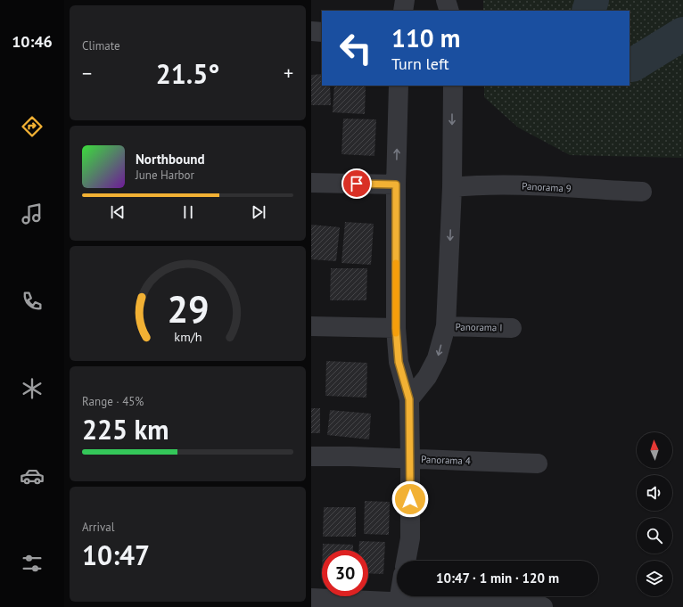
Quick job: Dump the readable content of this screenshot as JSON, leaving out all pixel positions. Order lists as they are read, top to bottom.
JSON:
{
  "streets": {
    "street": ["Panorama 9", "Panorama I", "Panorama 4"]
  },
  "north": "top",
  "page": {
    "tabs": "10:46",
    "tile": [
      "Climate",
      ["Range · 45%", "225 km"],
      ["Arrival", "10:47"]
    ],
    "turn": ["110 m", "Turn left"],
    "heat": ["−", "21.5°", "+"],
    "song": ["Northbound", "June Harbor"],
    "limit": "30",
    "trip": "10:47 · 1 min · 120 m",
    "gauge": ["29", "km/h"]
  }
}
